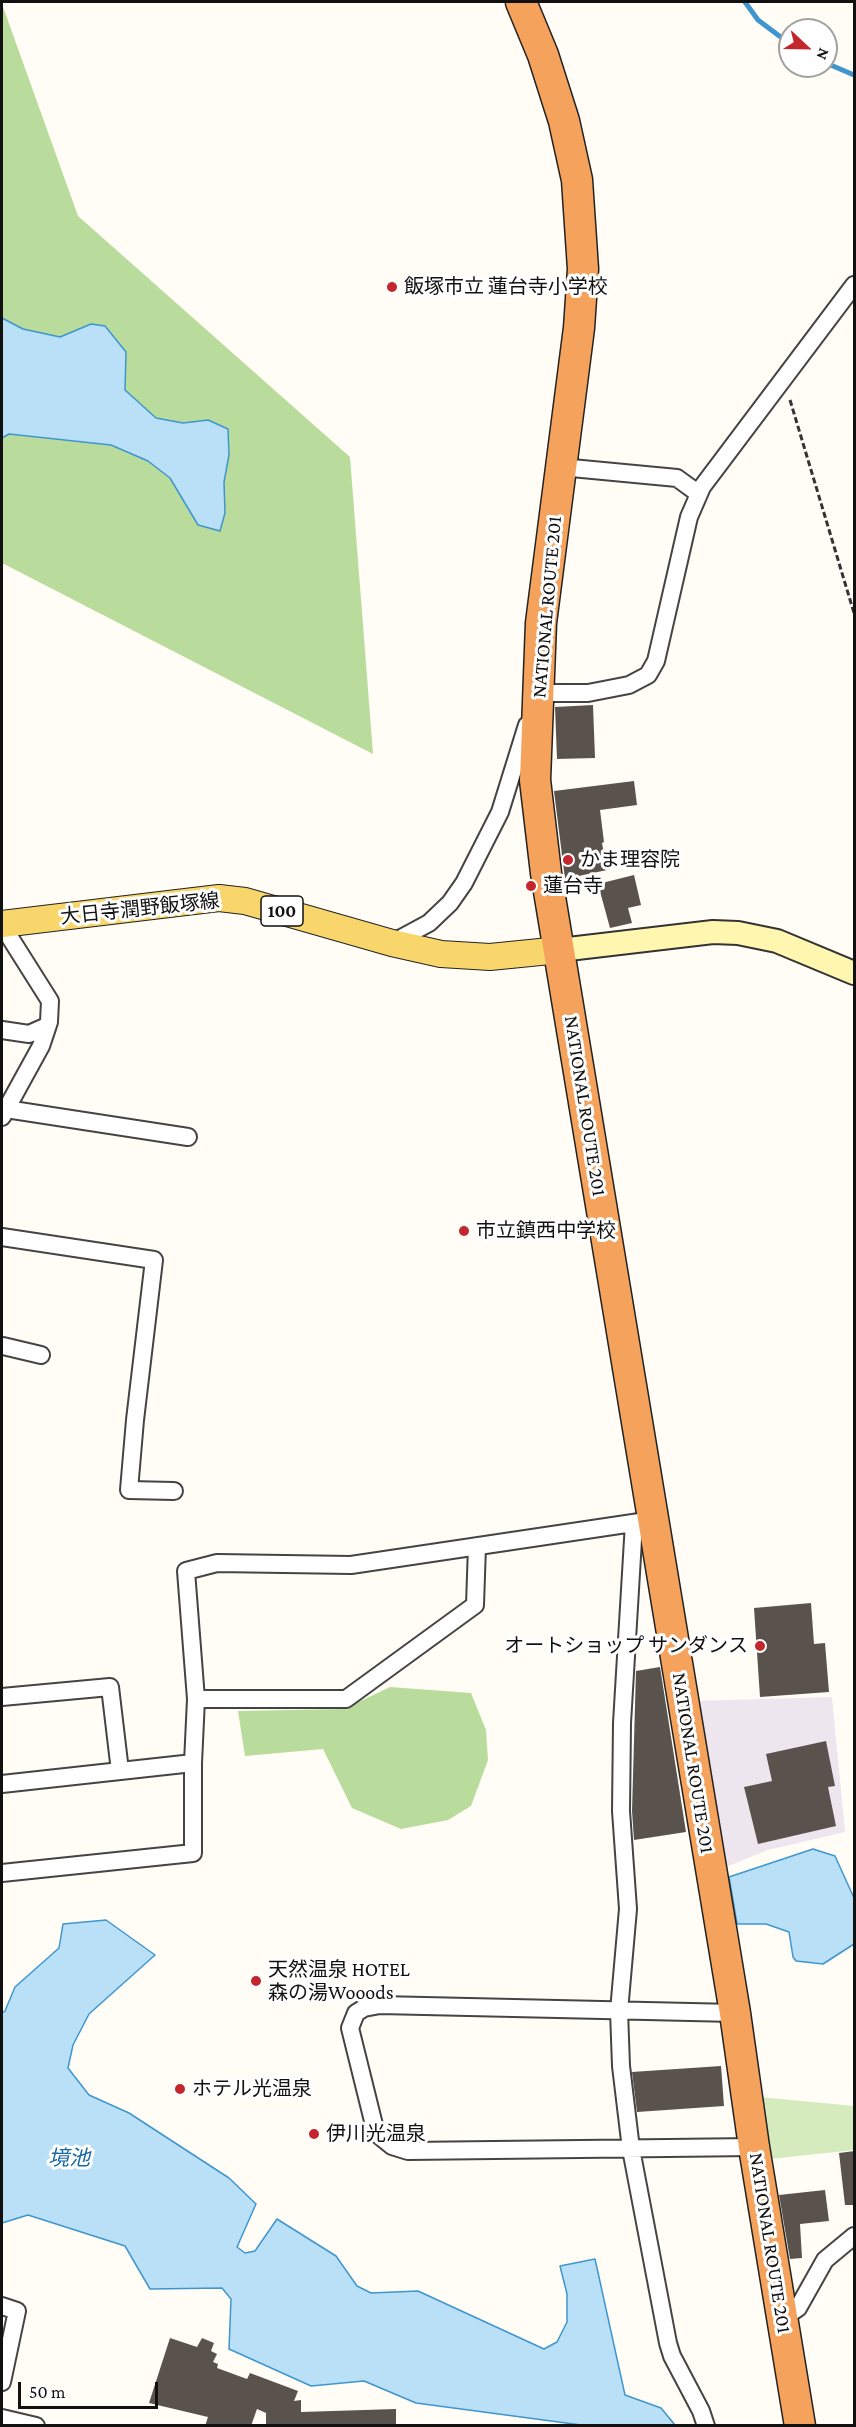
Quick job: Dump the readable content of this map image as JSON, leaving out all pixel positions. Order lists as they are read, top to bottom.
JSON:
{
  "streets": {
    "highway": ["NATIONAL ROUTE 201"],
    "main road": ["大日寺潤野飯塚線", "100"]
  },
  "crossings": [
    ["NATIONAL ROUTE 201", "大日寺潤野飯塚線"]
  ],
  "water": ["境池"],
  "places": [
    "飯塚市立 蓮台寺小学校",
    "かま理容院",
    "蓮台寺",
    "市立鎮西中学校",
    "オートショップ サンダンス",
    "天然温泉 HOTEL 森の湯Wooods",
    "ホテル光温泉",
    "伊川光温泉"
  ],
  "scale_bar": "50 m",
  "north": "right"
}
